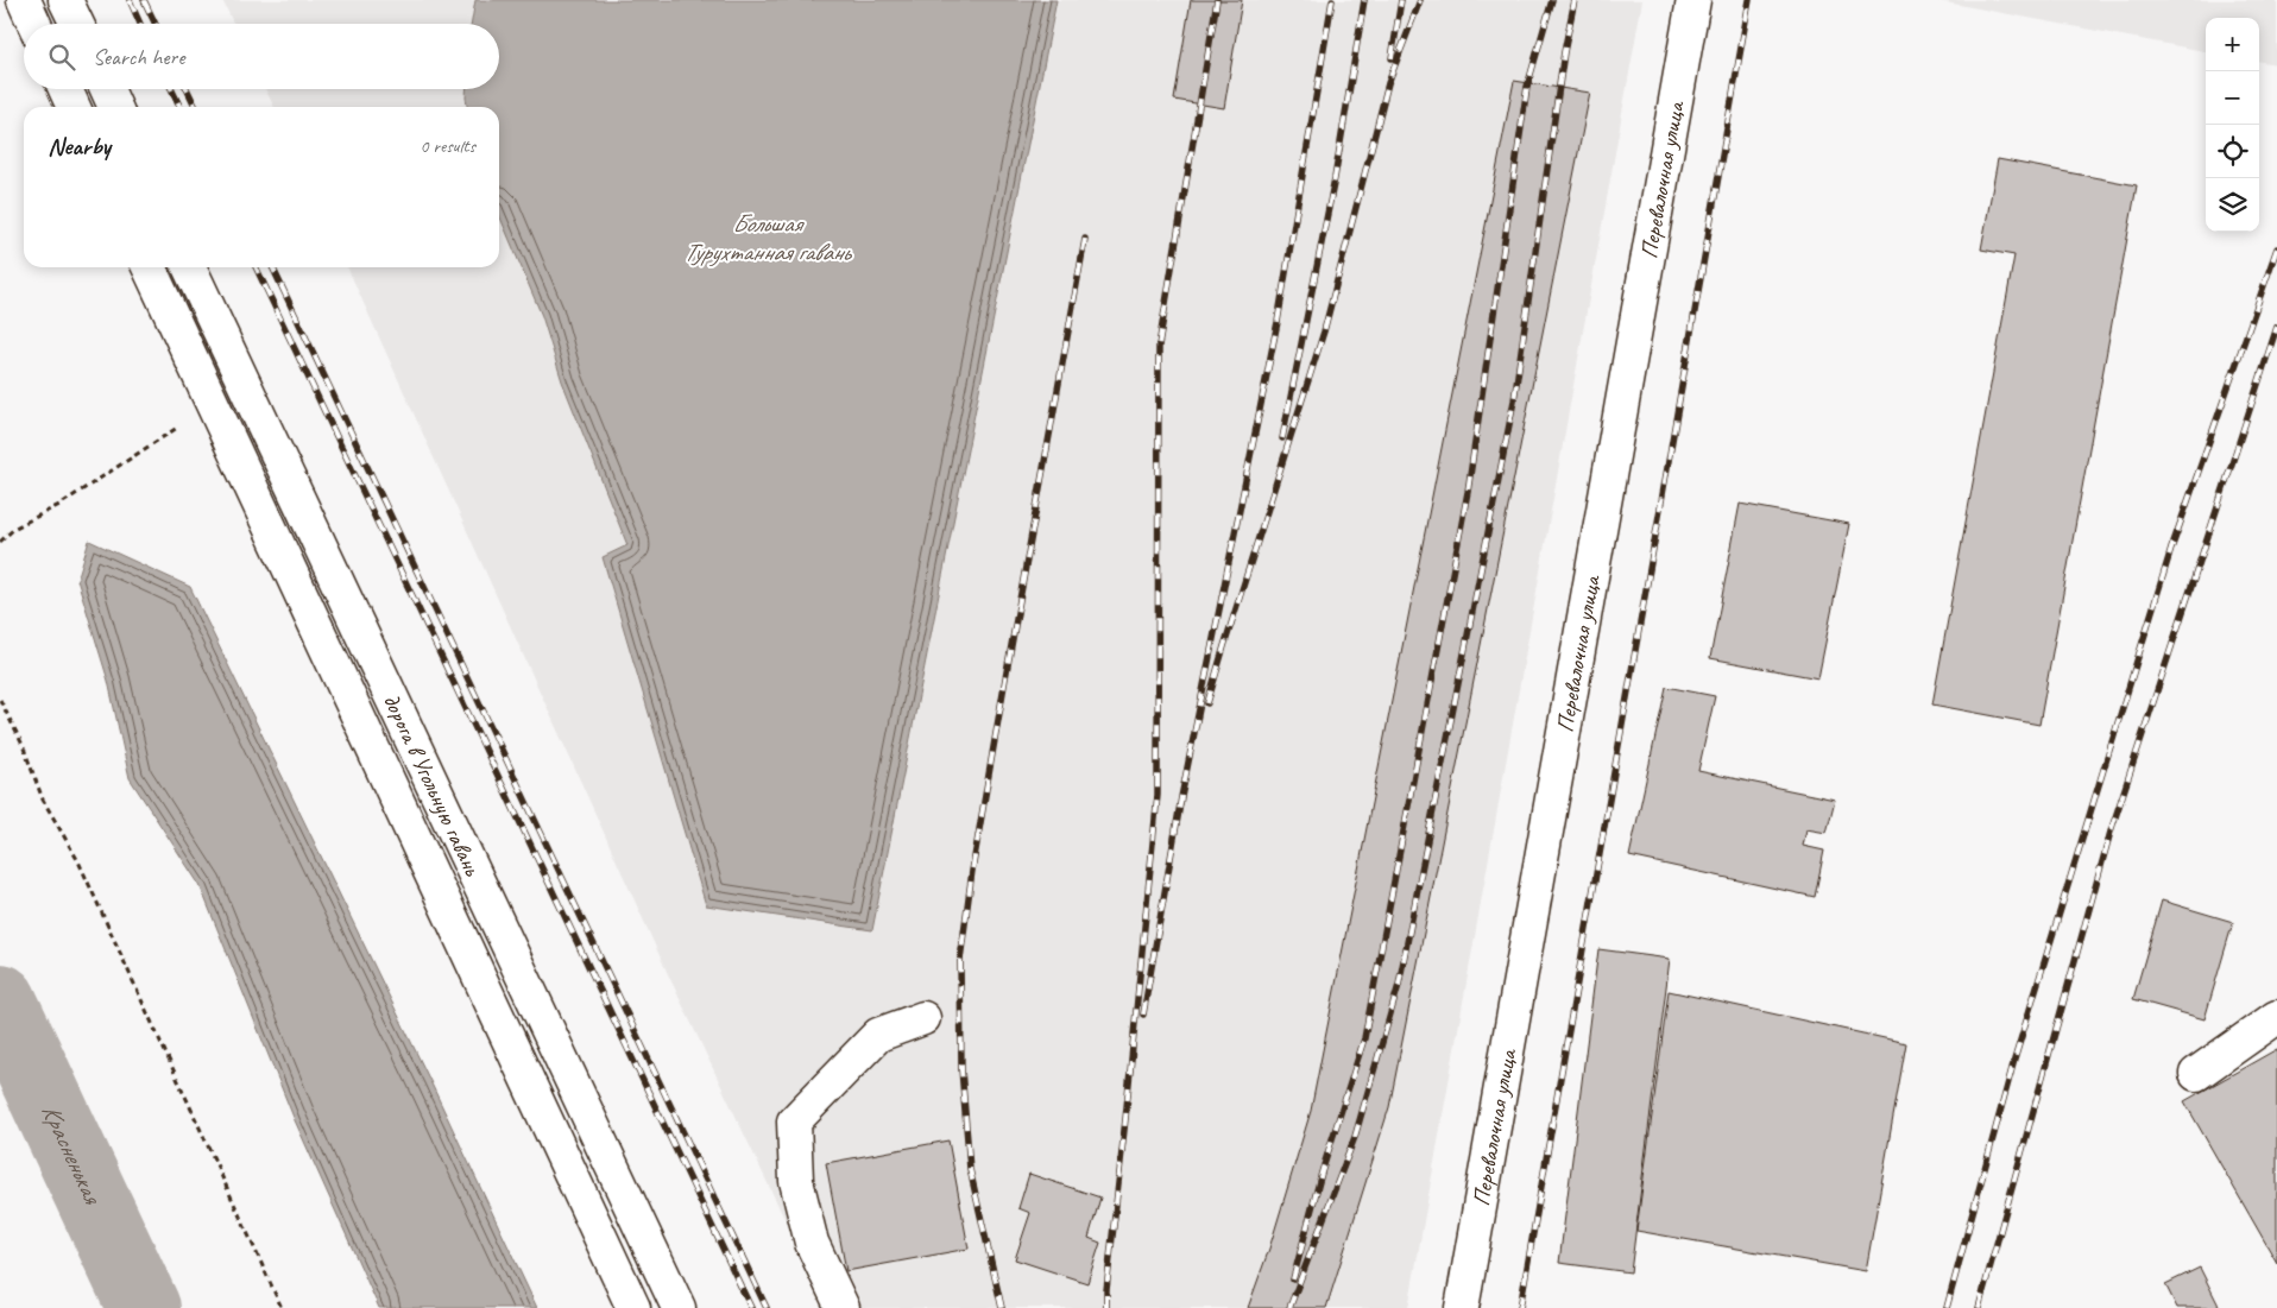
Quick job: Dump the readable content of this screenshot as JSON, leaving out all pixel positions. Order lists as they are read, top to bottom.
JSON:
{
  "streets": {
    "street": ["Перевалочная улица", "дорога в Угольную гавань"]
  },
  "water": ["Большая Турухтанная гавань", "Красненькая"],
  "page": {
    "map_buttons": ["+", "−"],
    "search": "Search here",
    "heading": ["Nearby", "0 results"]
  }
}
